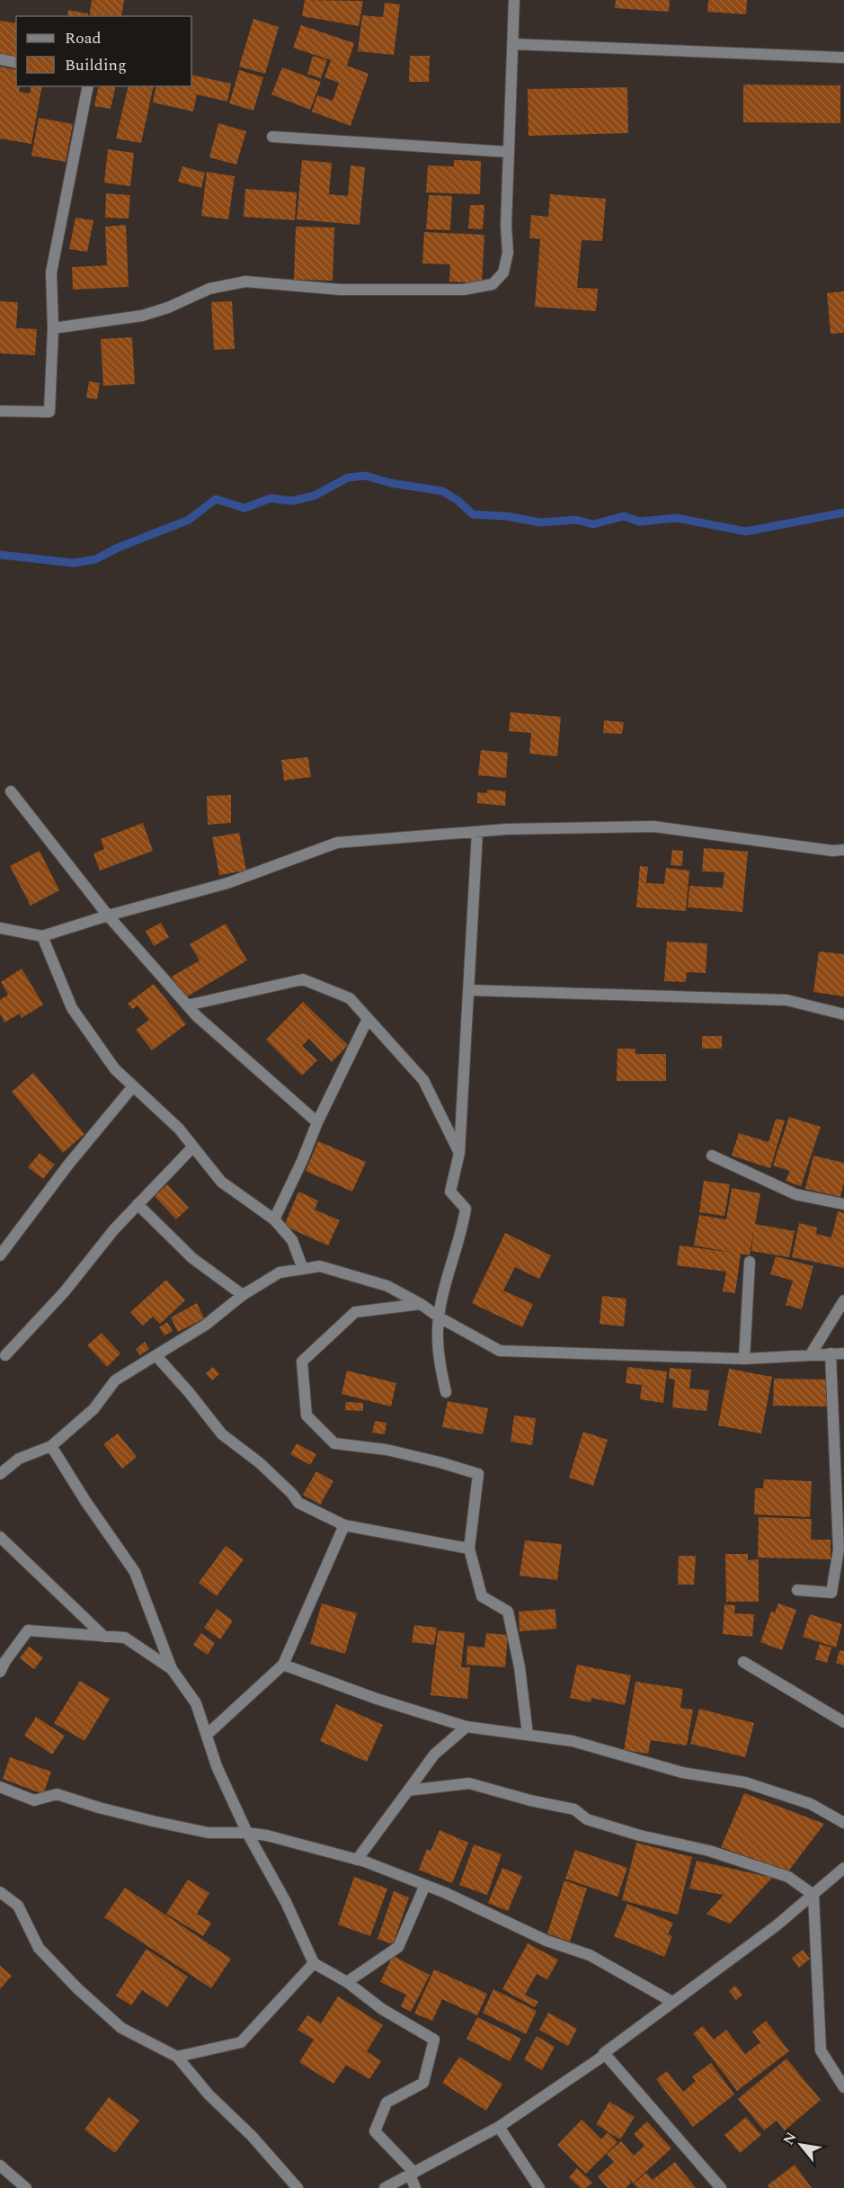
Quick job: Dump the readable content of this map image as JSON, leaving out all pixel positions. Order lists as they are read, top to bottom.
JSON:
{
  "legend": ["Road", "Building"],
  "north": "top left"
}
